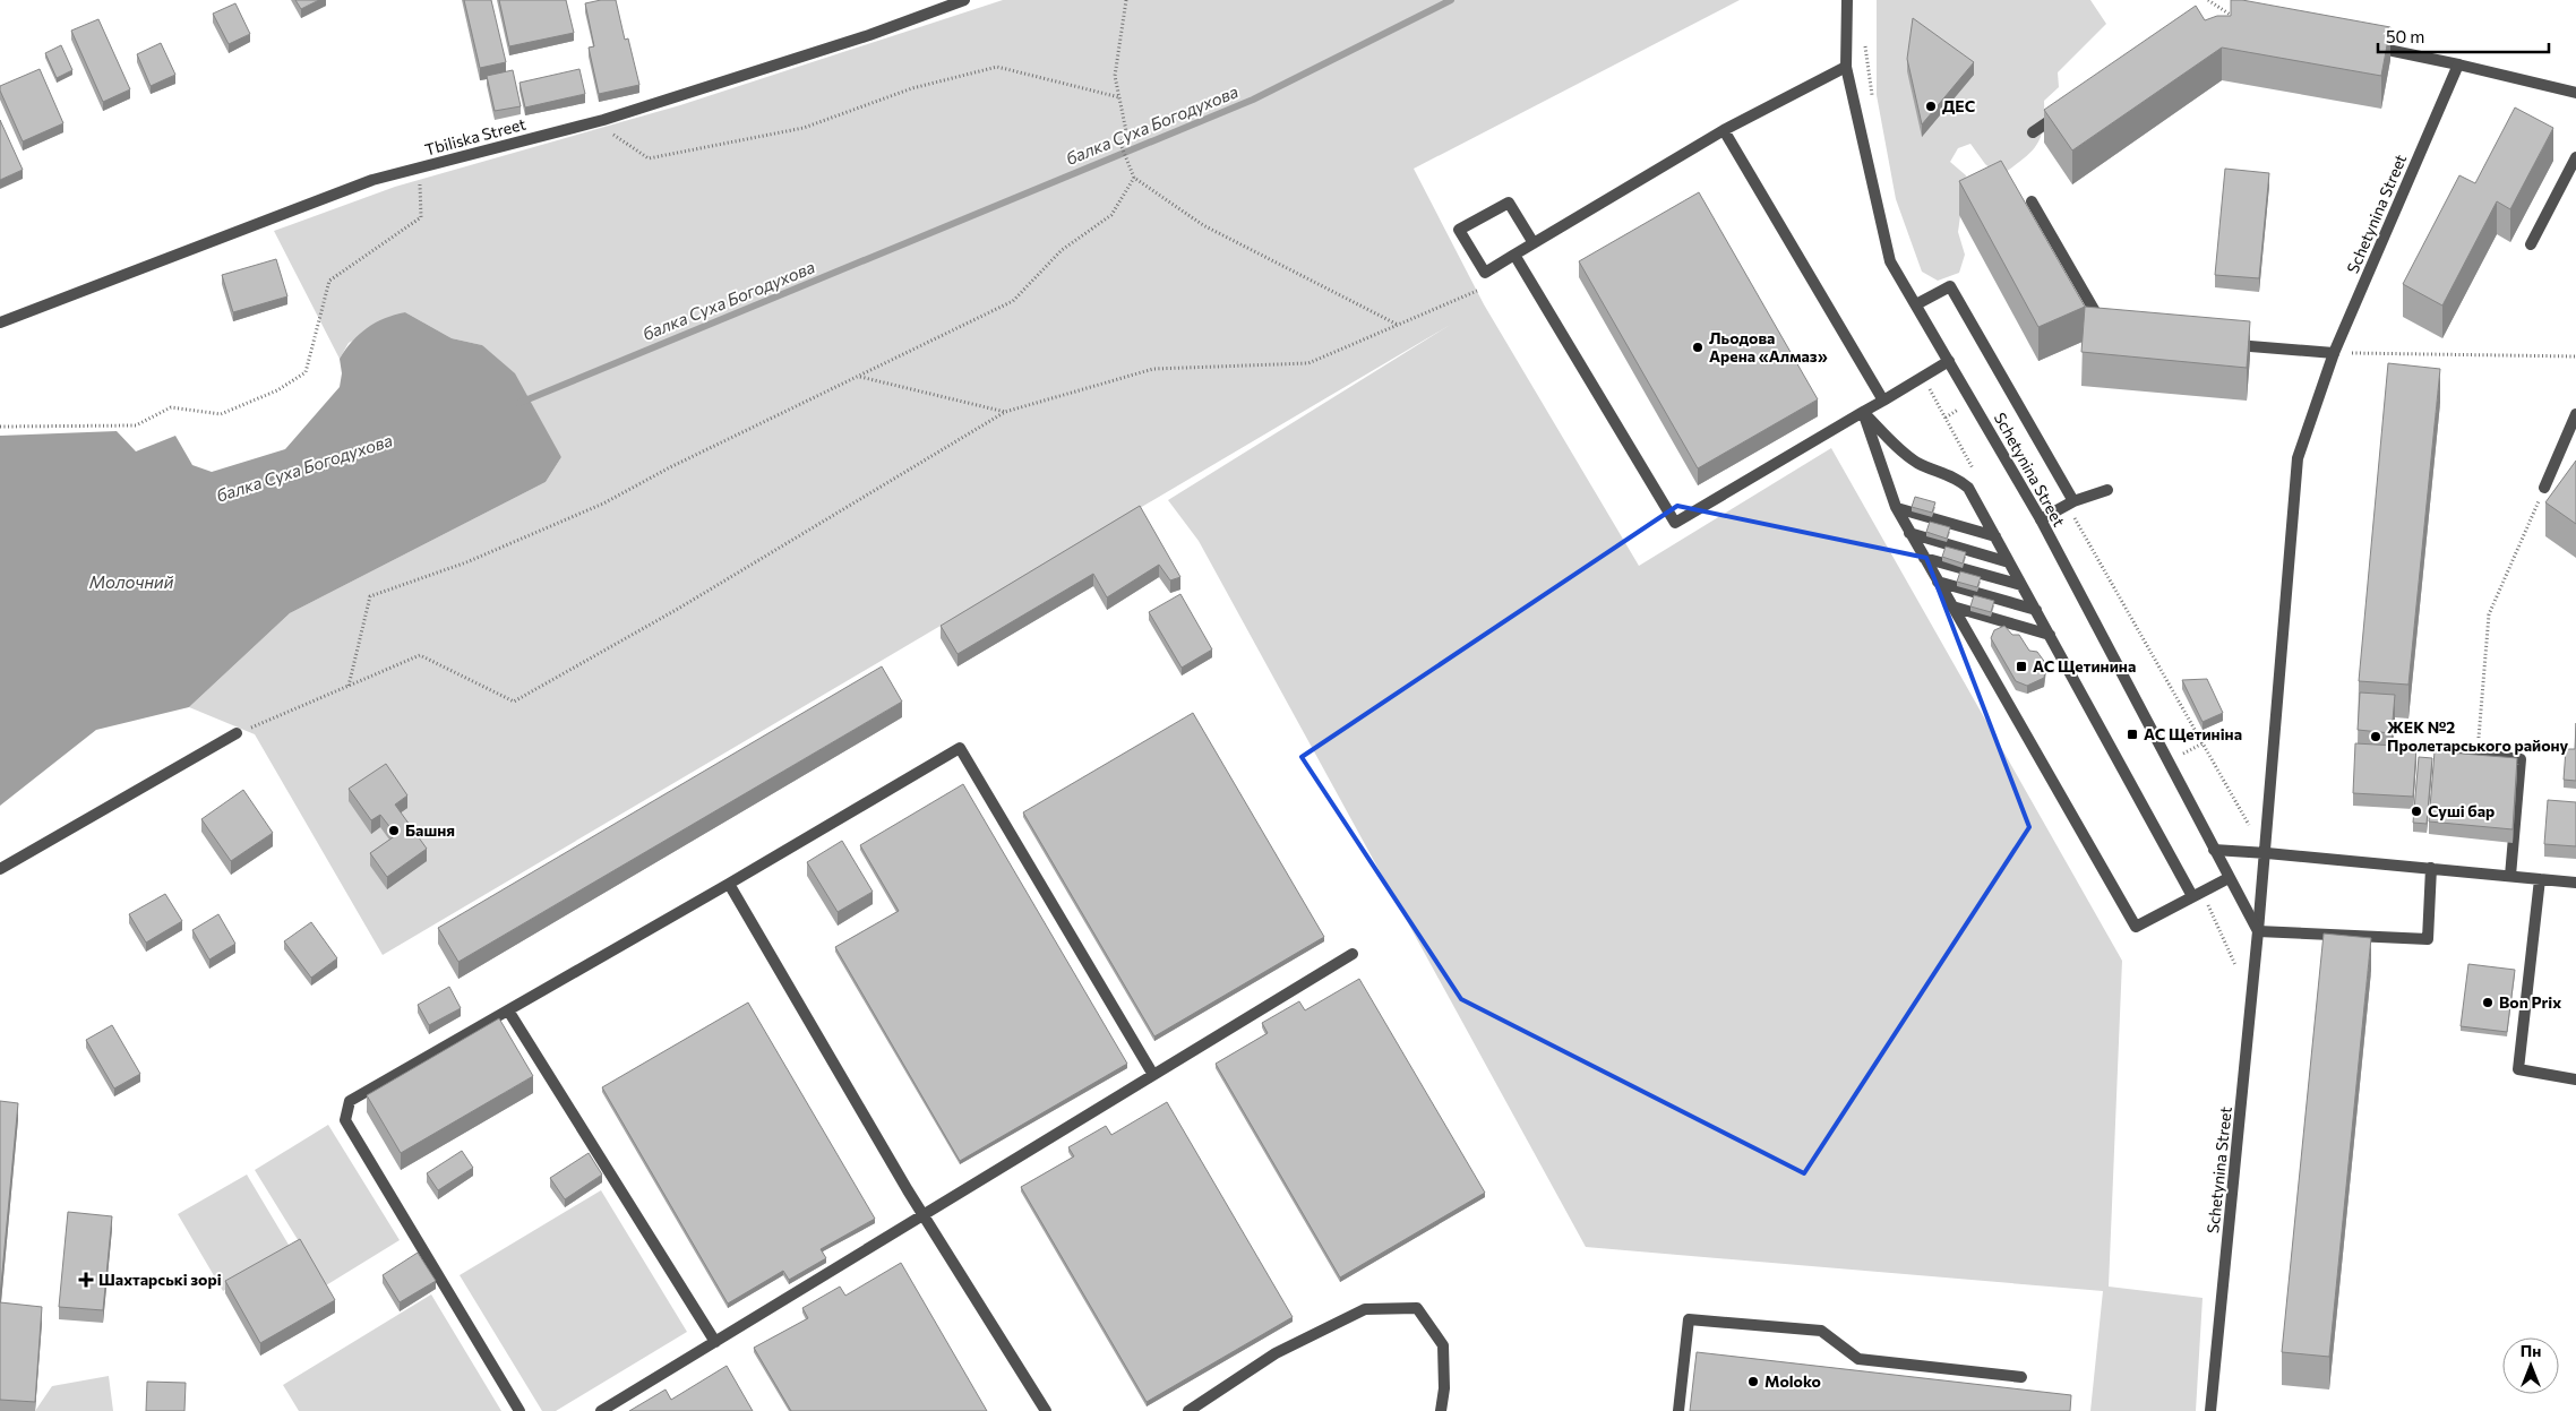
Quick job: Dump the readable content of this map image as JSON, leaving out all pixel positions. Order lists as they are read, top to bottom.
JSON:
{
  "streets": {
    "street": ["Tbiliska Street", "Schetynina Street"]
  },
  "water": ["балка Суха Богодухова", "Молочний"],
  "places": {
    "other": [
      "ДЕС",
      "Льодова Арена «Алмаз»",
      "ЖЕК №2 Пролетарського району",
      "Суші бар",
      "Башня",
      "Bon Prix",
      "Moloko"
    ],
    "transit": ["АС Щетинина", "АС Щетиніна"],
    "health": ["Шахтарські зорі"]
  },
  "scale_bar": "50 m",
  "north": "top"
}
